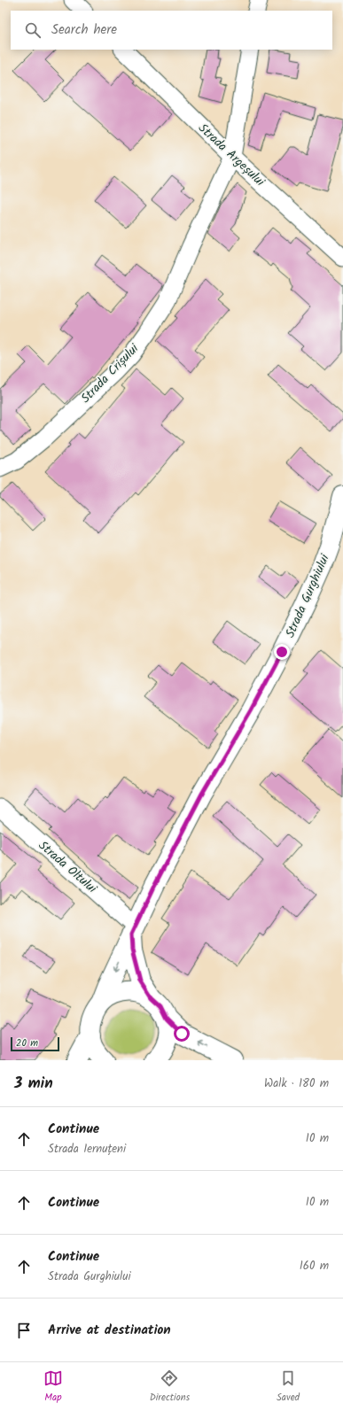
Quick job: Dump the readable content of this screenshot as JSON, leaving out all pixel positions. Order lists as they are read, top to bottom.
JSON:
{
  "streets": {
    "main road": ["Strada Gurghiului"],
    "street": ["Strada Argeșului", "Strada Crișului", "Strada Oltului"]
  },
  "crossings": [
    ["Strada Argeșului", "Strada Crișului"],
    ["Strada Gurghiului", "Strada Oltului"]
  ],
  "scale_bar": "20 m",
  "page": {
    "search": "Search here",
    "scale": "20 m",
    "heading": ["3 min", "Walk · 180 m"],
    "list": [
      ["Continue", "Strada Iernuțeni", "10 m"],
      ["Continue", "10 m"],
      ["Continue", "Strada Gurghiului", "160 m"],
      "Arrive at destination"
    ],
    "nav": ["Map", "Directions", "Saved"]
  }
}
